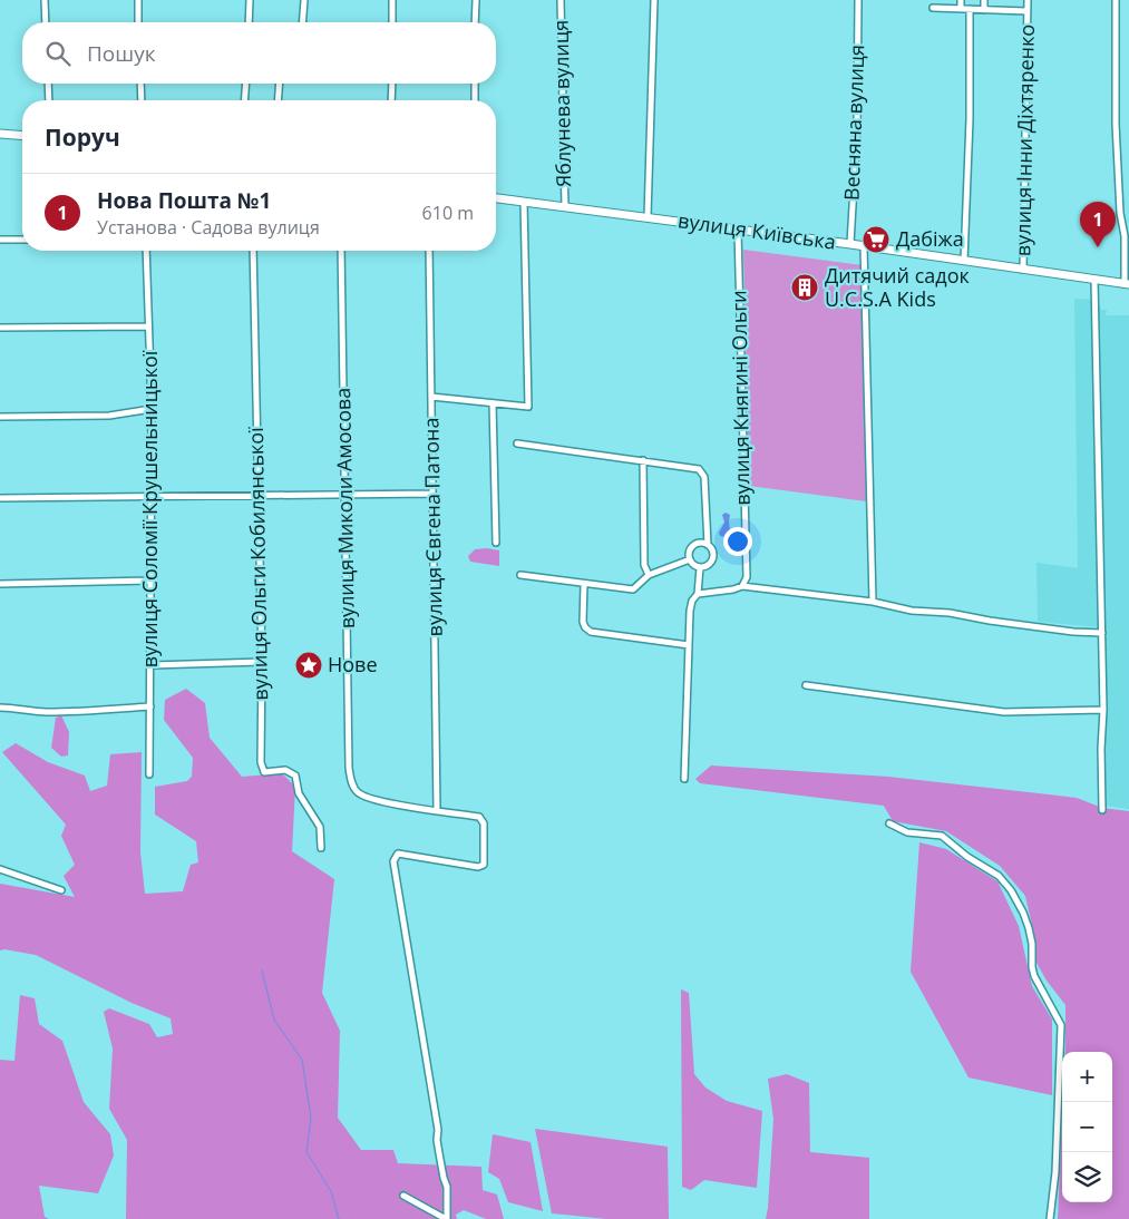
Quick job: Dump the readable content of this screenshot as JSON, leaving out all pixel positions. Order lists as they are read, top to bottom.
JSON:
{
  "streets": {
    "street": [
      "Яблунева вулиця",
      "Весняна вулиця",
      "вулиця Інни Діхтяренко",
      "вулиця Київська",
      "вулиця Княгині Ольги",
      "вулиця Миколи Амосова",
      "вулиця Соломії Крушельницької",
      "вулиця Євгена Патона",
      "вулиця Ольги Кобилянської"
    ]
  },
  "crossings": [
    ["Яблунева вулиця", "вулиця Київська"],
    ["Весняна вулиця", "вулиця Київська"],
    ["вулиця Інни Діхтяренко", "вулиця Київська"],
    ["вулиця Київська", "вулиця Княгині Ольги"],
    ["вулиця Миколи Амосова", "вулиця Євгена Патона"]
  ],
  "places": {
    "supermarket": ["Дабіжа"],
    "building": ["Дитячий садок U.C.S.A Kids"],
    "place": ["Нове"]
  },
  "page": {
    "search": "Пошук",
    "heading": "Поруч",
    "list": [
      {
        "mark": "1",
        "name": "Нова Пошта №1",
        "note": "Установа · Садова вулиця",
        "value": "610 m"
      }
    ],
    "pins": "1",
    "map_buttons": ["+", "−"]
  }
}
